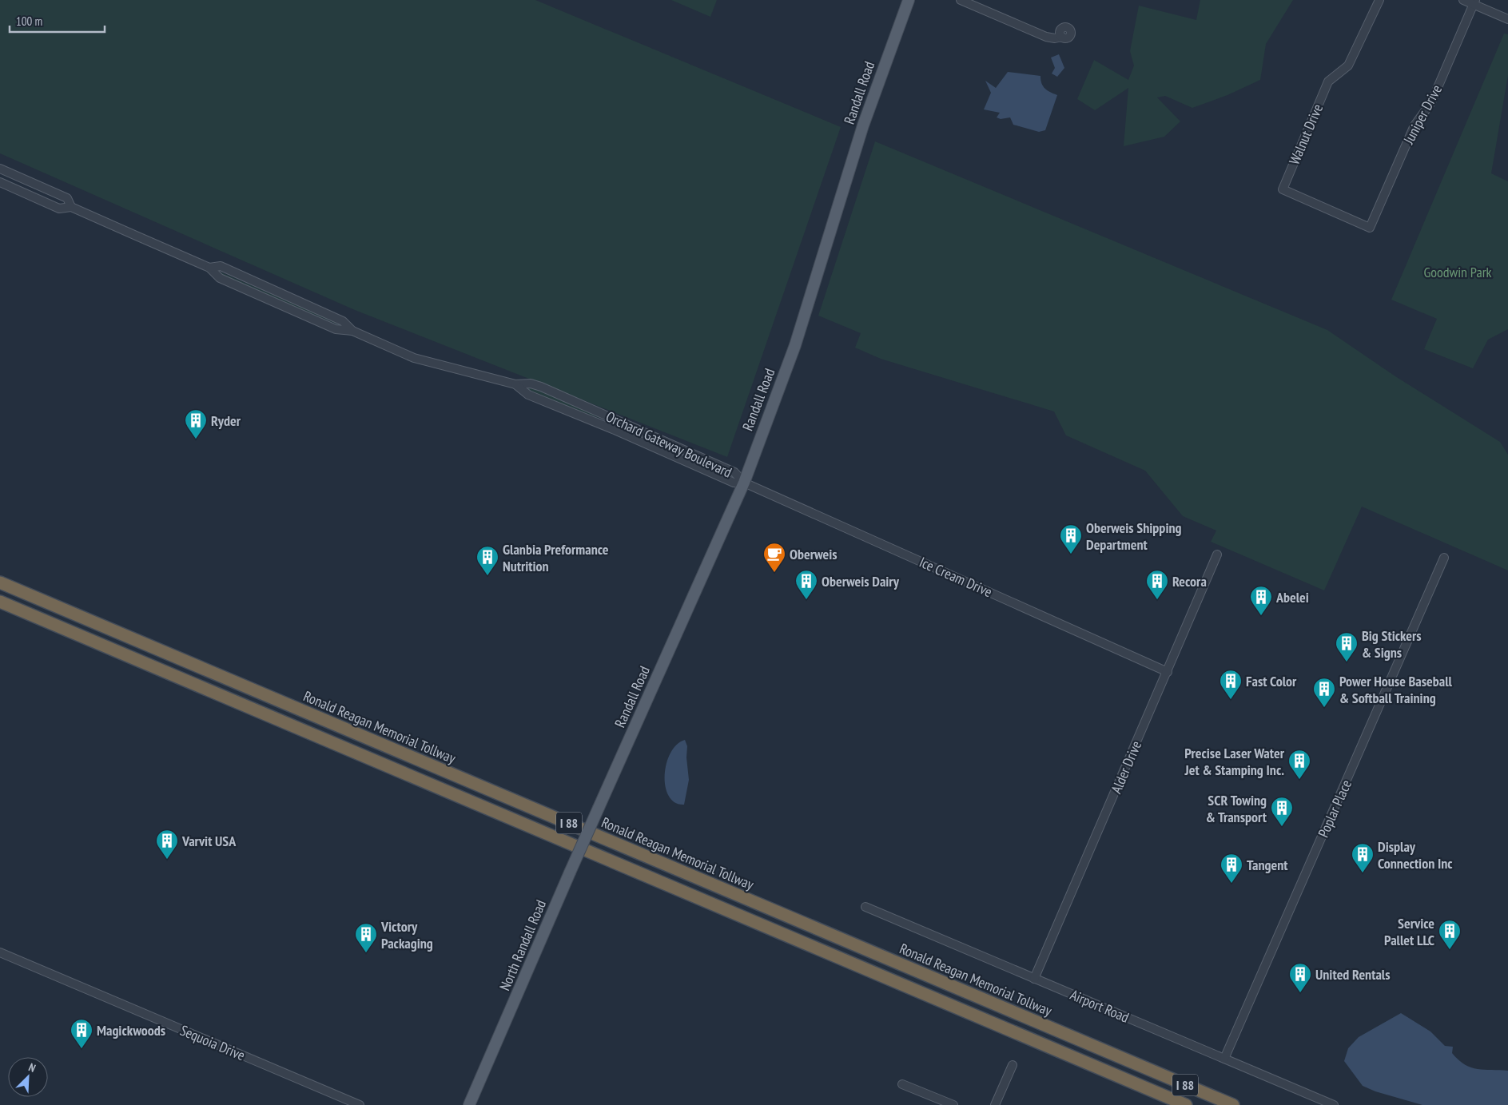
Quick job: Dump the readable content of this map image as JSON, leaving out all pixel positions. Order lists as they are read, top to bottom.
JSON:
{
  "streets": {
    "highway": ["Ronald Reagan Memorial Tollway", "I 88"],
    "main road": ["Randall Road", "North Randall Road"],
    "street": [
      "Juniper Drive",
      "Walnut Drive",
      "Orchard Gateway Boulevard",
      "Ice Cream Drive",
      "Alder Drive",
      "Poplar Place",
      "Airport Road",
      "Sequoia Drive"
    ]
  },
  "crossings": [
    ["Randall Road", "Orchard Gateway Boulevard"],
    ["Randall Road", "Ice Cream Drive"],
    ["Randall Road", "North Randall Road"],
    ["Juniper Drive", "Walnut Drive"],
    ["Orchard Gateway Boulevard", "Ice Cream Drive"],
    ["Ice Cream Drive", "Alder Drive"],
    ["Alder Drive", "Airport Road"],
    ["Poplar Place", "Airport Road"]
  ],
  "parks": ["Goodwin Park"],
  "places": {
    "building": [
      "Ryder",
      "Oberweis Shipping Department",
      "Glanbia Preformance Nutrition",
      "Oberweis Dairy",
      "Recora",
      "Abelei",
      "Big Stickers & Signs",
      "Fast Color",
      "Power House Baseball & Softball Training",
      "Precise Laser Water Jet & Stamping Inc.",
      "SCR Towing & Transport",
      "Varvit USA",
      "Display Connection Inc",
      "Tangent",
      "Service Pallet LLC",
      "Victory Packaging",
      "United Rentals",
      "Magickwoods"
    ],
    "cafe": ["Oberweis"]
  },
  "scale_bar": "100 m",
  "north": "top right"
}
